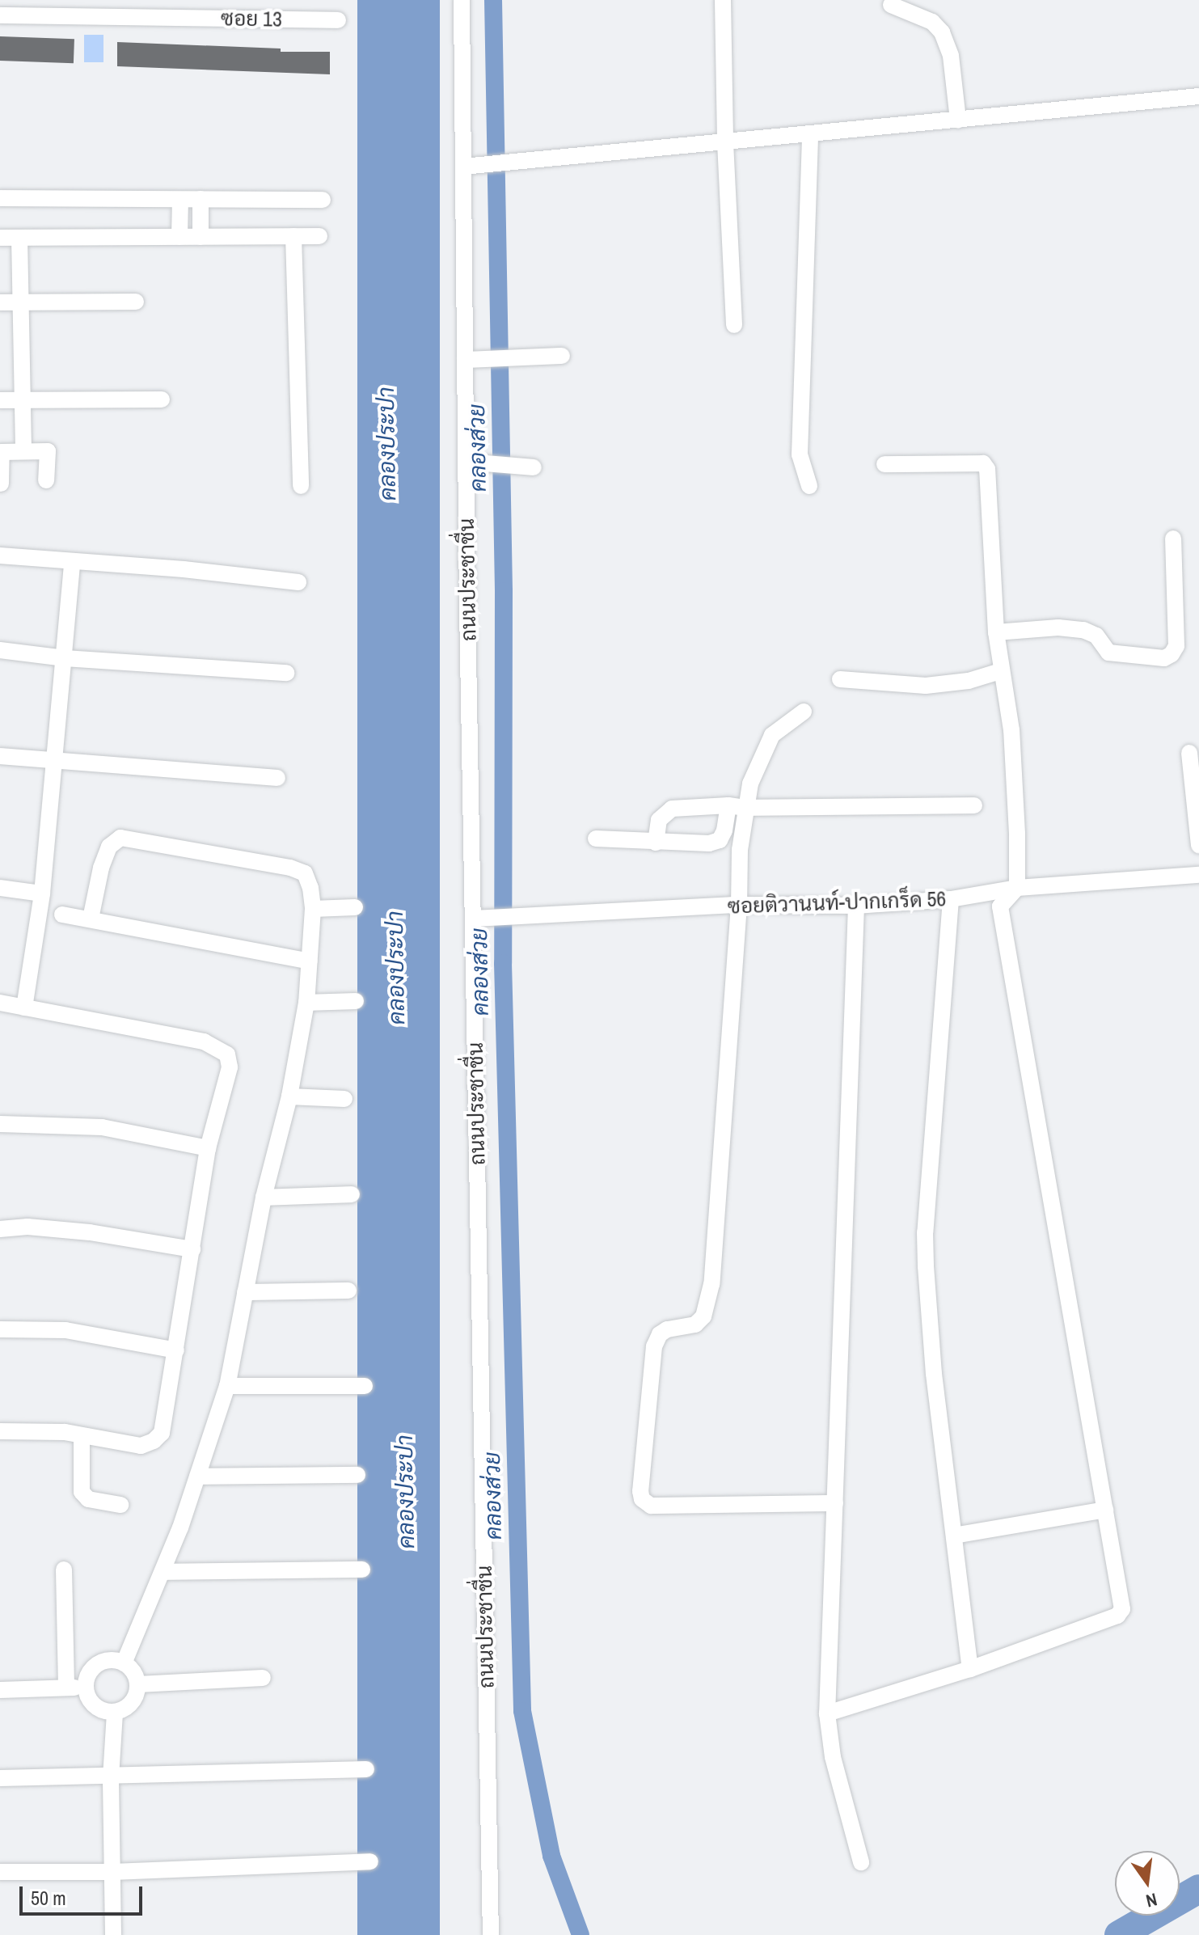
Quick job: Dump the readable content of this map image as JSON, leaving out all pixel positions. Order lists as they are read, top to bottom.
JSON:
{
  "streets": {
    "street": ["ซอย 13", "ถนนประชาชื่น", "ซอยติวานนท์-ปากเกร็ด 56"]
  },
  "crossings": [
    ["ถนนประชาชื่น", "ซอยติวานนท์-ปากเกร็ด 56"]
  ],
  "water": ["คลองประปา", "คลองส่วย"],
  "scale_bar": "50 m",
  "north": "bottom"
}
